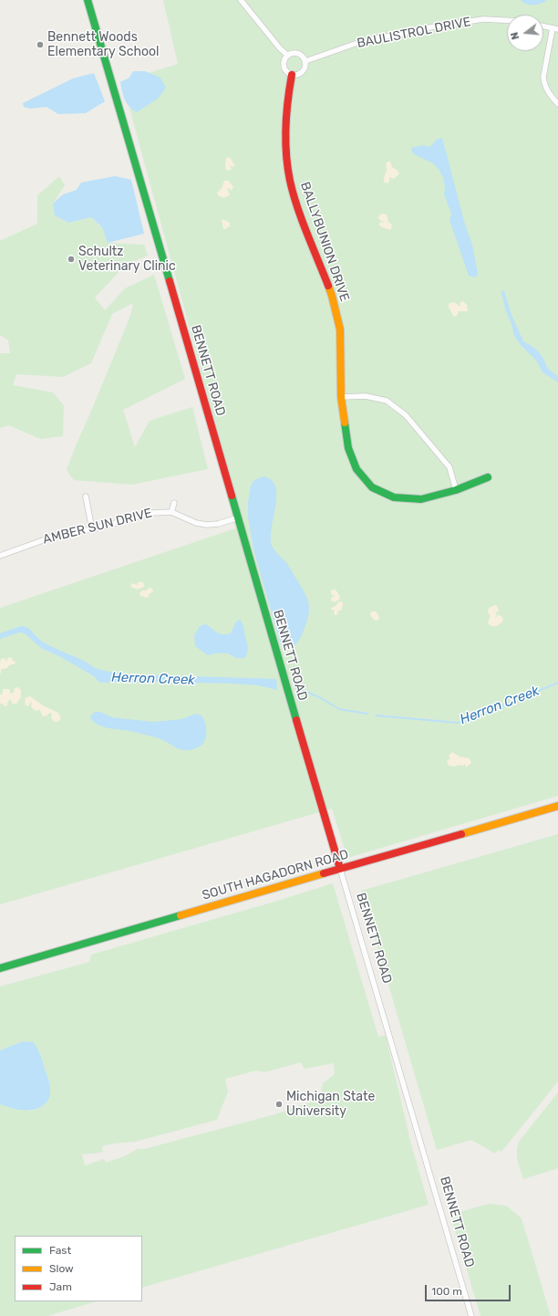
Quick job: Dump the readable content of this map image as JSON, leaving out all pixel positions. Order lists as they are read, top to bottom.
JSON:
{
  "streets": {
    "street": [
      "BAULISTROL DRIVE",
      "BALLYBUNION DRIVE",
      "BENNETT ROAD",
      "AMBER SUN DRIVE",
      "SOUTH HAGADORN ROAD"
    ]
  },
  "crossings": [
    ["BAULISTROL DRIVE", "BALLYBUNION DRIVE"],
    ["BENNETT ROAD", "AMBER SUN DRIVE"],
    ["BENNETT ROAD", "SOUTH HAGADORN ROAD"]
  ],
  "water": ["Herron Creek"],
  "places": ["Bennett Woods Elementary School", "Schultz Veterinary Clinic", "Michigan State University"],
  "legend": ["Fast", "Slow", "Jam"],
  "scale_bar": "100 m",
  "north": "left"
}
